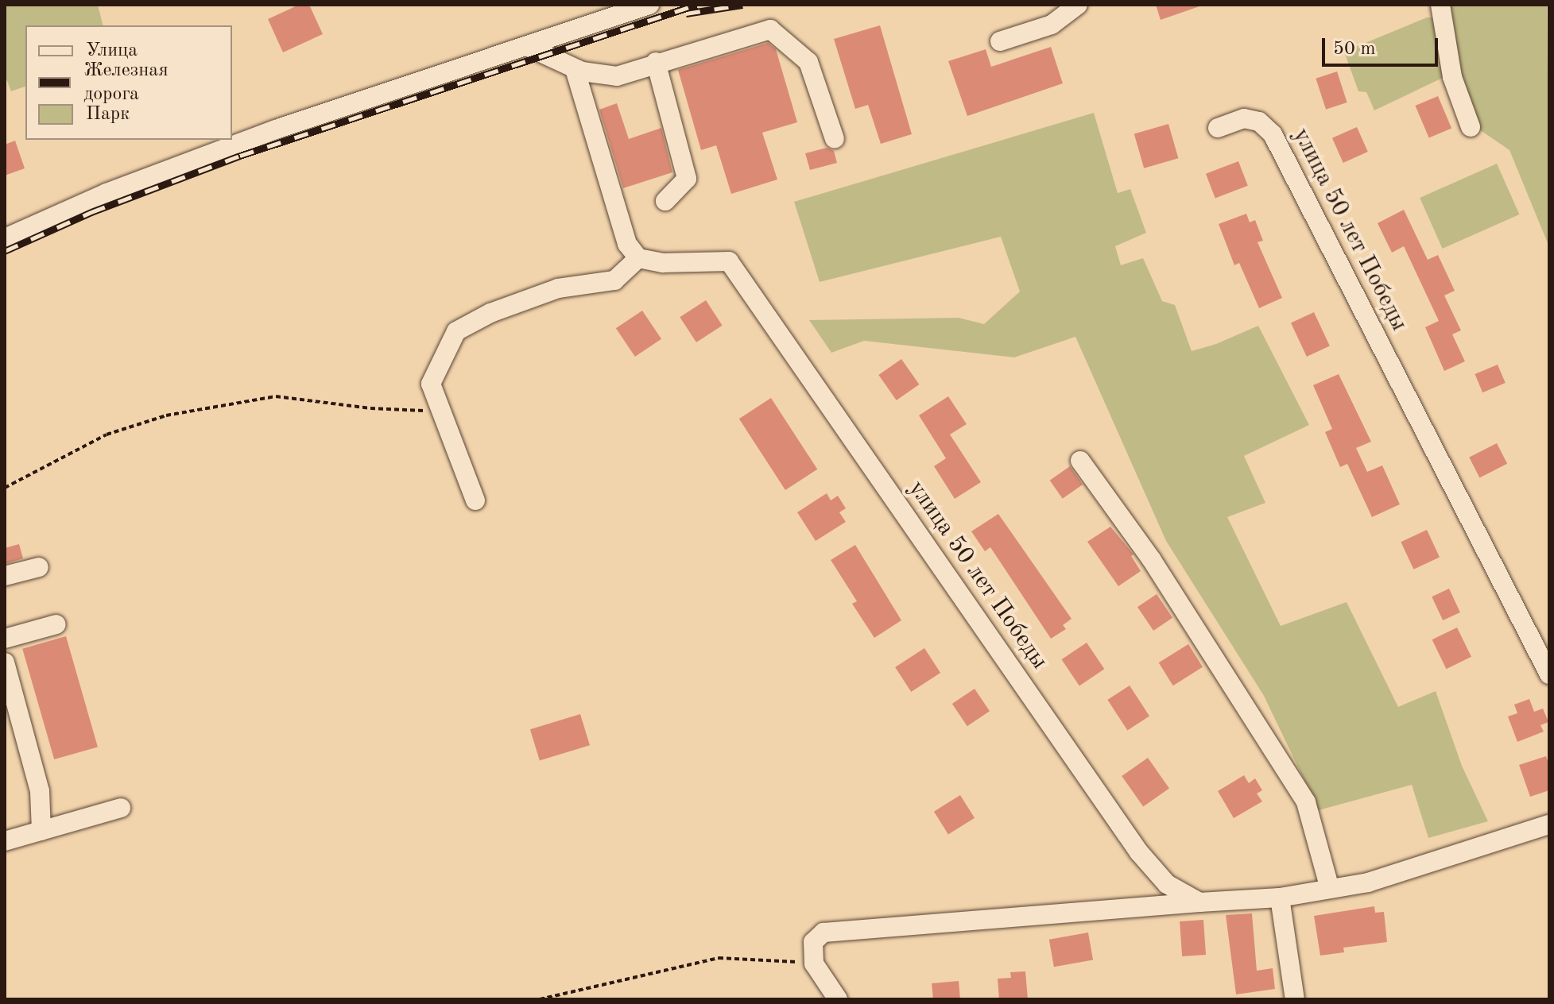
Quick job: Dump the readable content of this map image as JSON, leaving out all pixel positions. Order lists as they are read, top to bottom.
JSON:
{
  "streets": {
    "street": ["улица 50 лет Победы"]
  },
  "legend": ["Улица", "Железная дорога", "Парк"],
  "scale_bar": "50 m"
}
